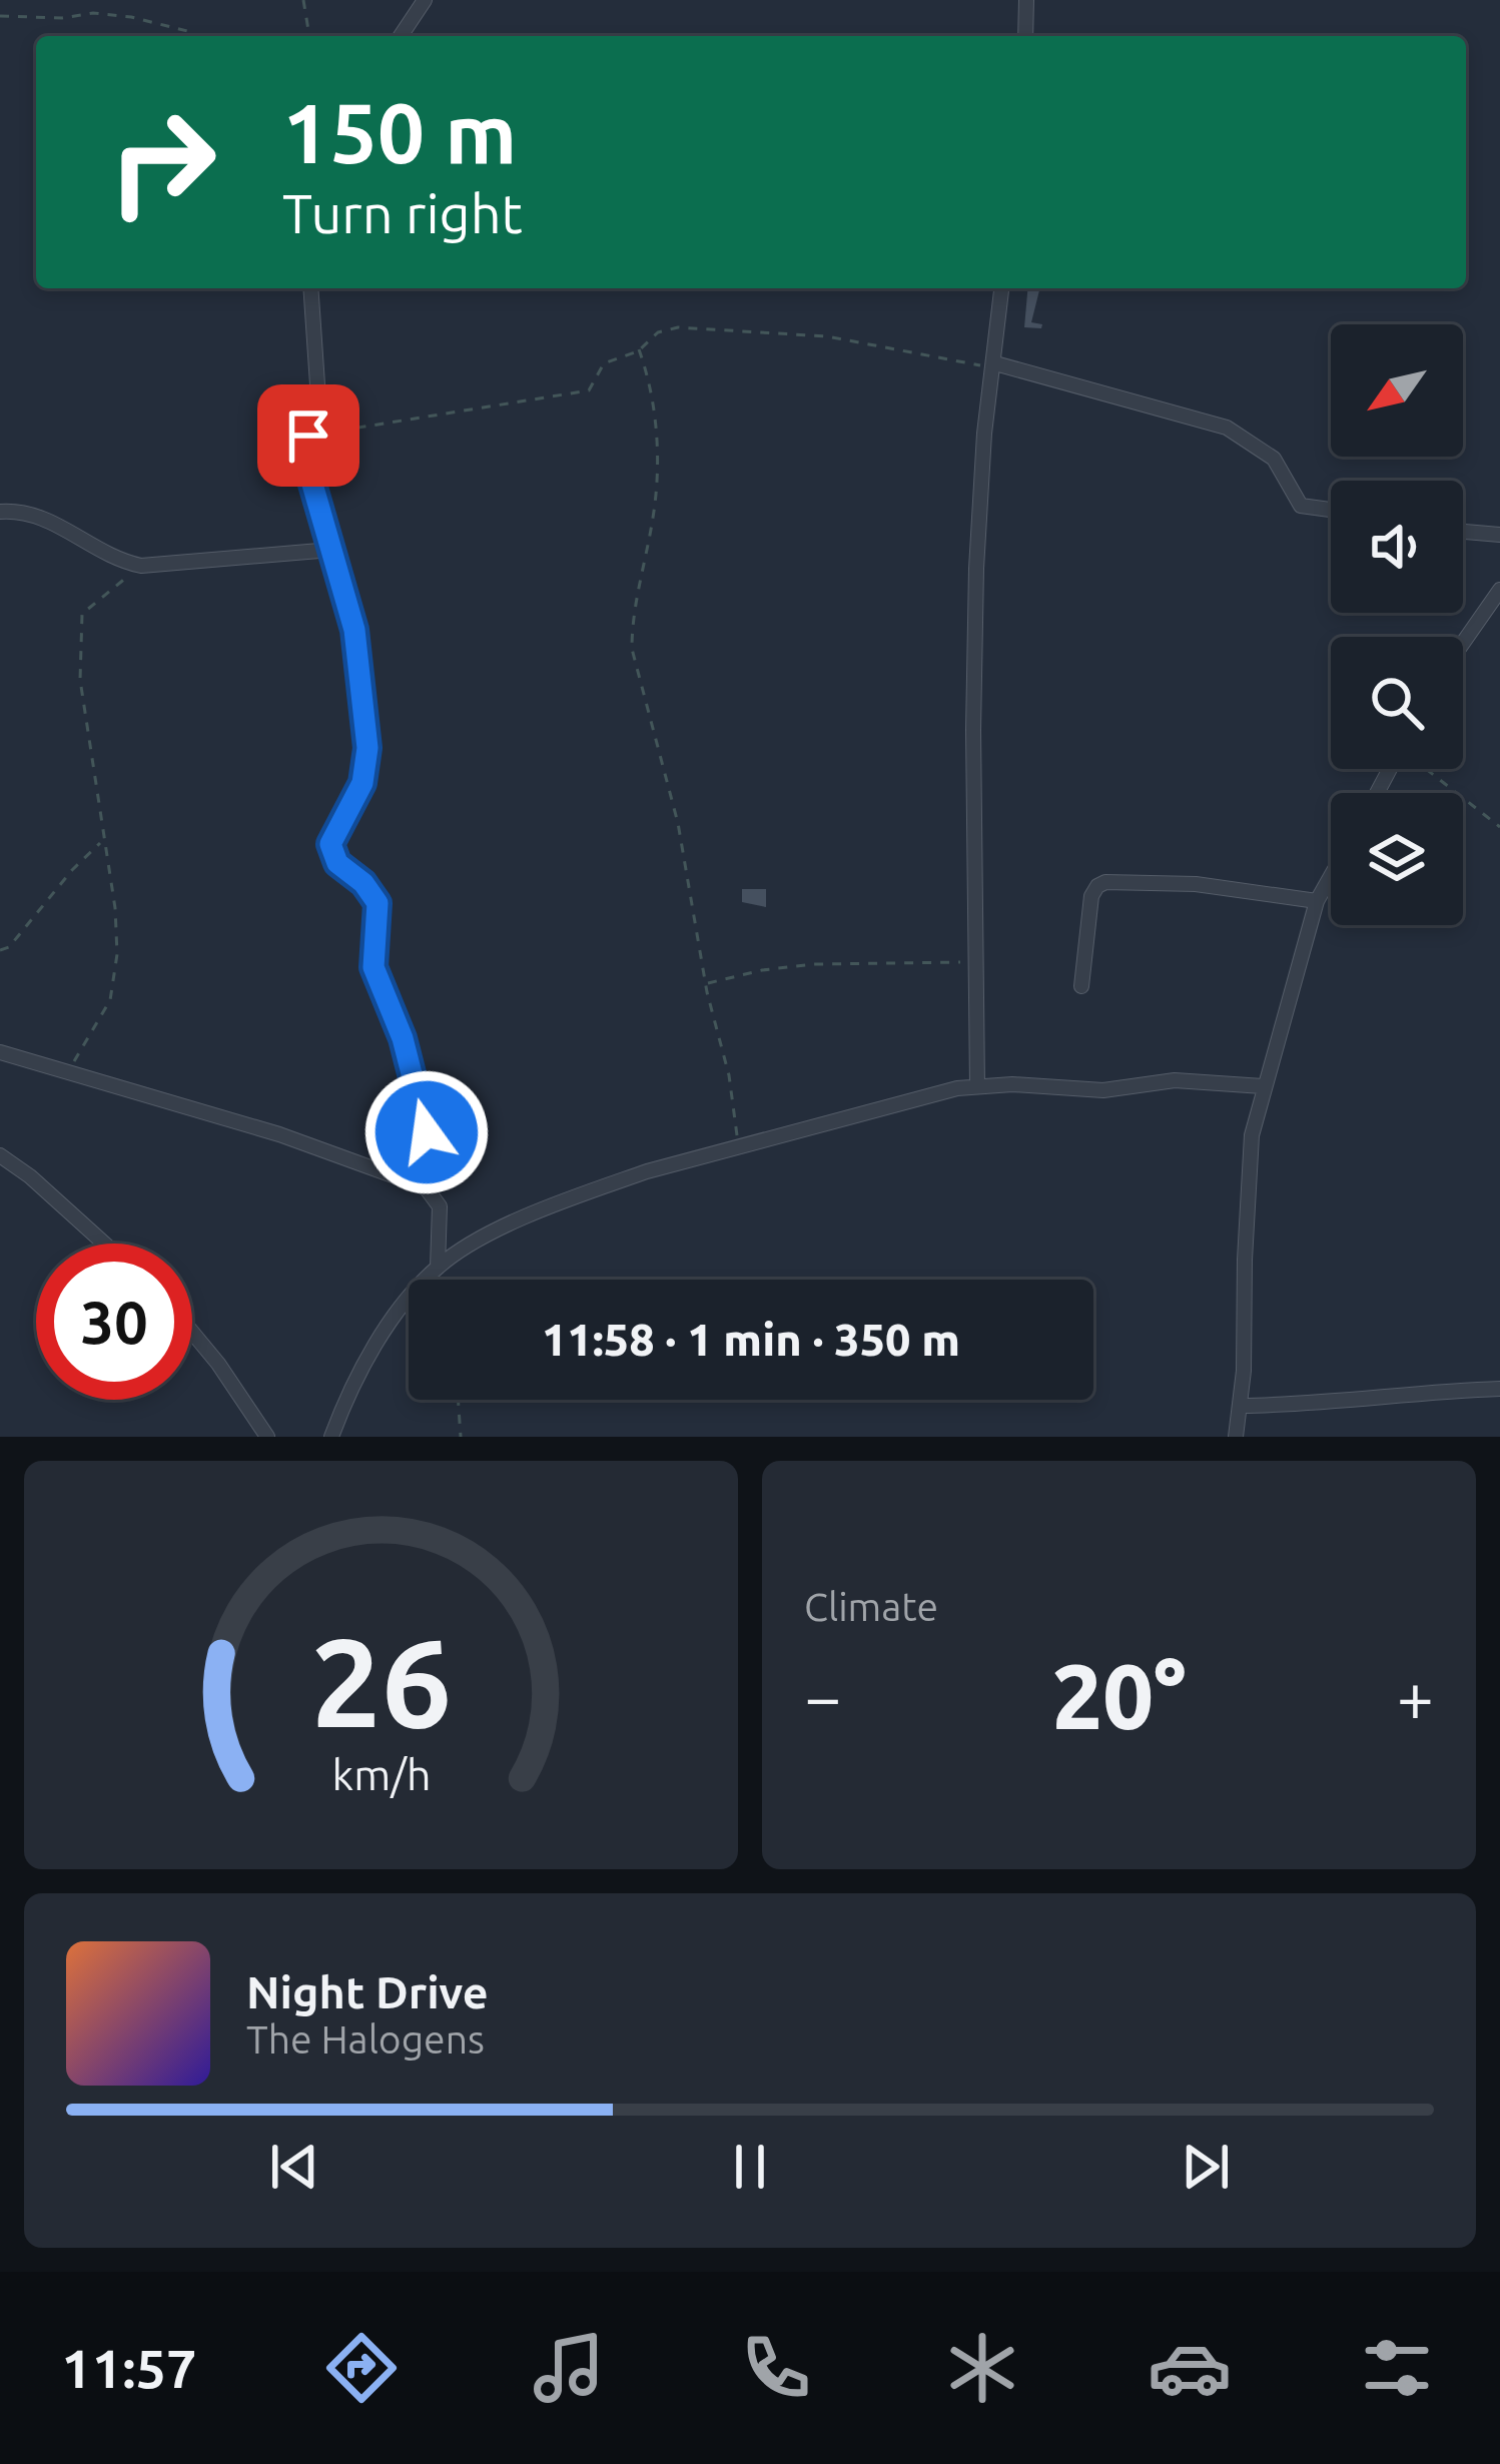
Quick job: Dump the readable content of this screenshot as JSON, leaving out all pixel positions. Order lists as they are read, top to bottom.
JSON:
{
  "north": "bottom left",
  "page": {
    "turn": ["150 m", "Turn right"],
    "limit": "30",
    "trip": "11:58 · 1 min · 350 m",
    "tile": "Climate",
    "heat": ["−", "20°", "+"],
    "song": ["Night Drive", "The Halogens"],
    "tabs": "11:57",
    "gauge": ["26", "km/h"]
  }
}
